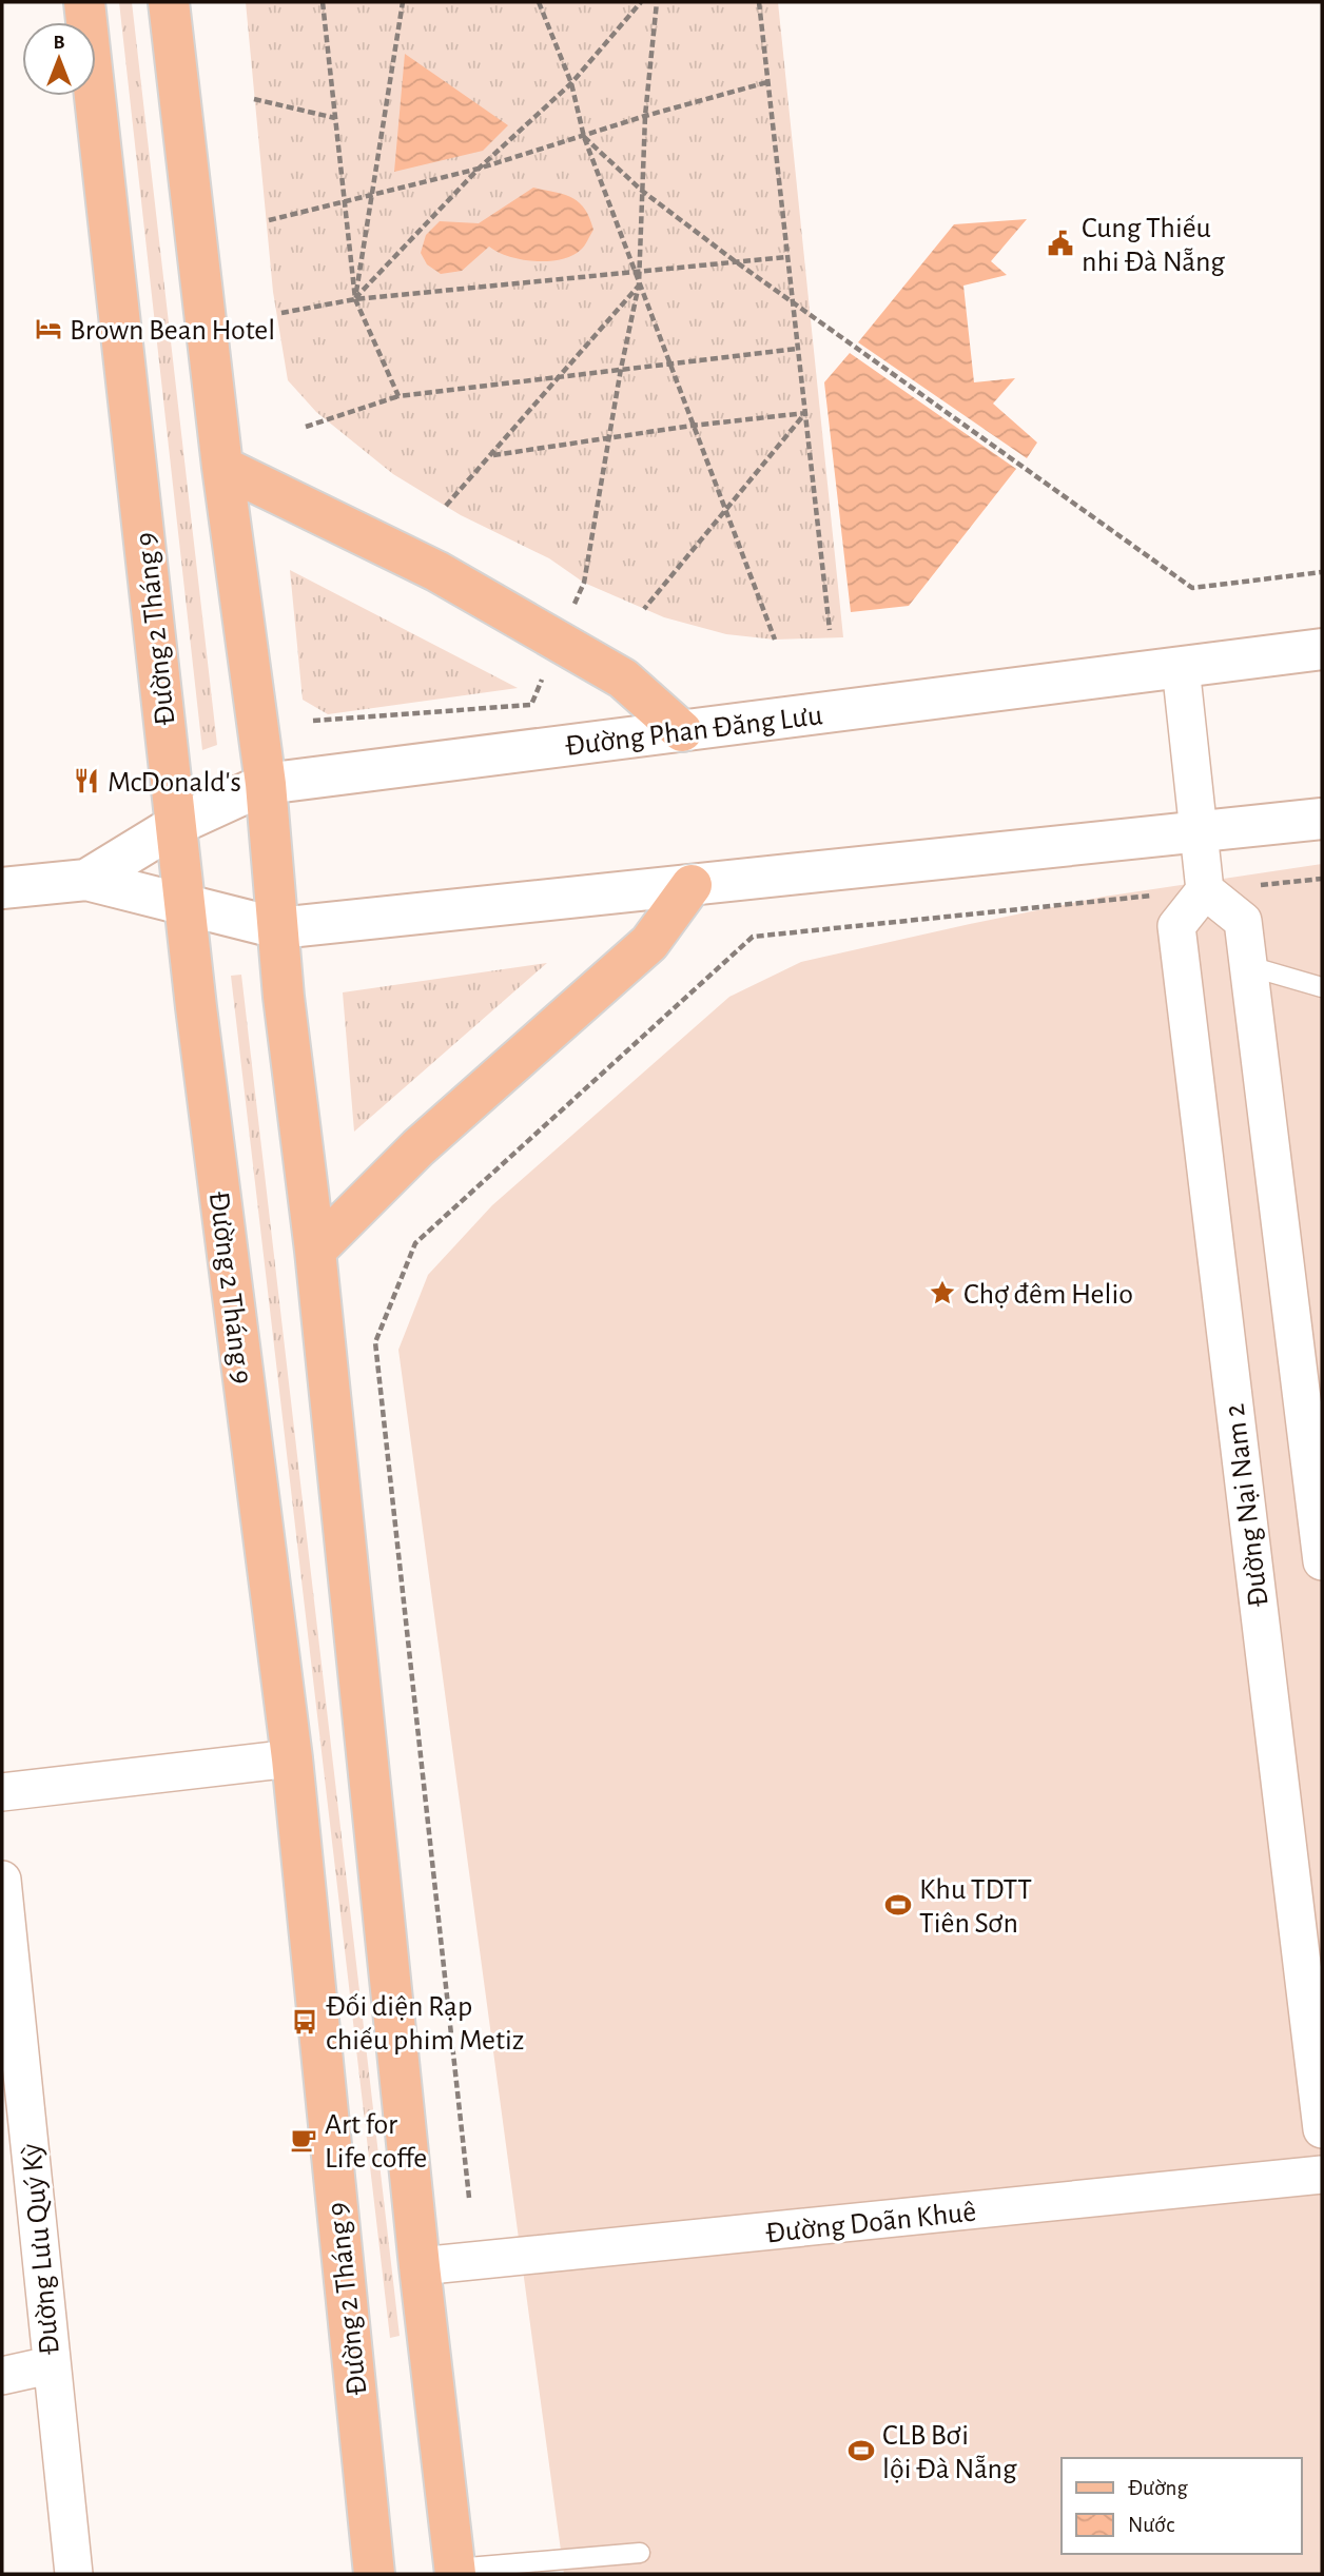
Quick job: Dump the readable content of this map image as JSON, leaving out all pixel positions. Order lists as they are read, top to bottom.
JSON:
{
  "streets": {
    "main road": ["Đường 2 Tháng 9"],
    "street": [
      "Đường Phan Đăng Lưu",
      "Đường Nại Nam 2",
      "Đường Doãn Khuê",
      "Đường Lưu Quý Kỳ"
    ]
  },
  "crossings": [
    ["Đường 2 Tháng 9", "Đường Phan Đăng Lưu"]
  ],
  "places": {
    "public building": ["Cung Thiếu nhi Đà Nẵng"],
    "hotel": ["Brown Bean Hotel"],
    "restaurant": ["McDonald's"],
    "place": ["Chợ đêm Helio"],
    "sports": ["Khu TDTT Tiên Sơn", "CLB Bơi lội Đà Nẵng"],
    "bus stop": ["Đối diện Rạp chiếu phim Metiz"],
    "cafe": ["Art for Life coffe"]
  },
  "legend": ["Đường", "Nước"],
  "north": "top"
}
